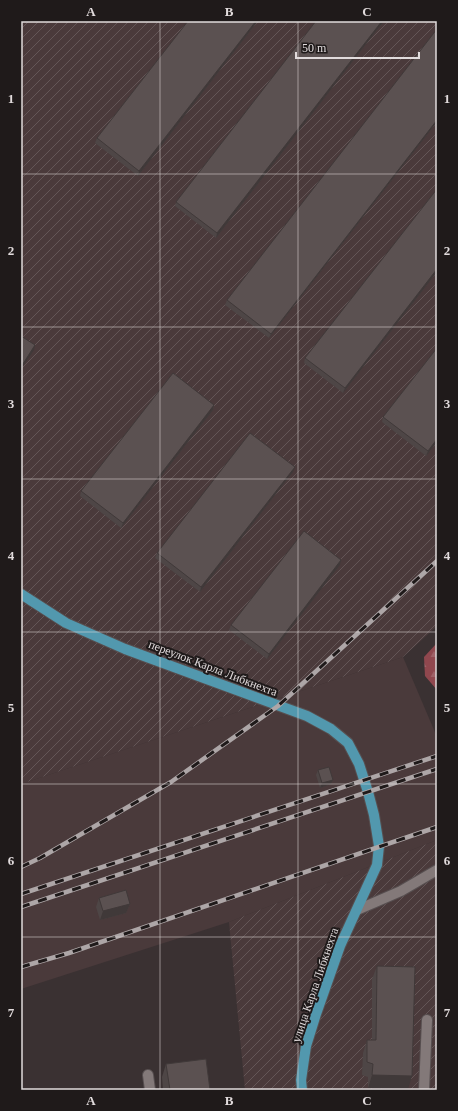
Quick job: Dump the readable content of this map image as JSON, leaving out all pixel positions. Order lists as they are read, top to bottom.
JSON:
{
  "streets": {
    "main road": ["переулок Карла Либкнехта", "улица Карла Либкнехта"]
  },
  "crossings": [
    ["переулок Карла Либкнехта", "улица Карла Либкнехта"]
  ],
  "scale_bar": "50 m",
  "grid": {
    "columns": ["A", "B", "C"],
    "rows": [
      "1",
      "2",
      "3",
      "4",
      "5",
      "6",
      "7"
    ]
  }
}
